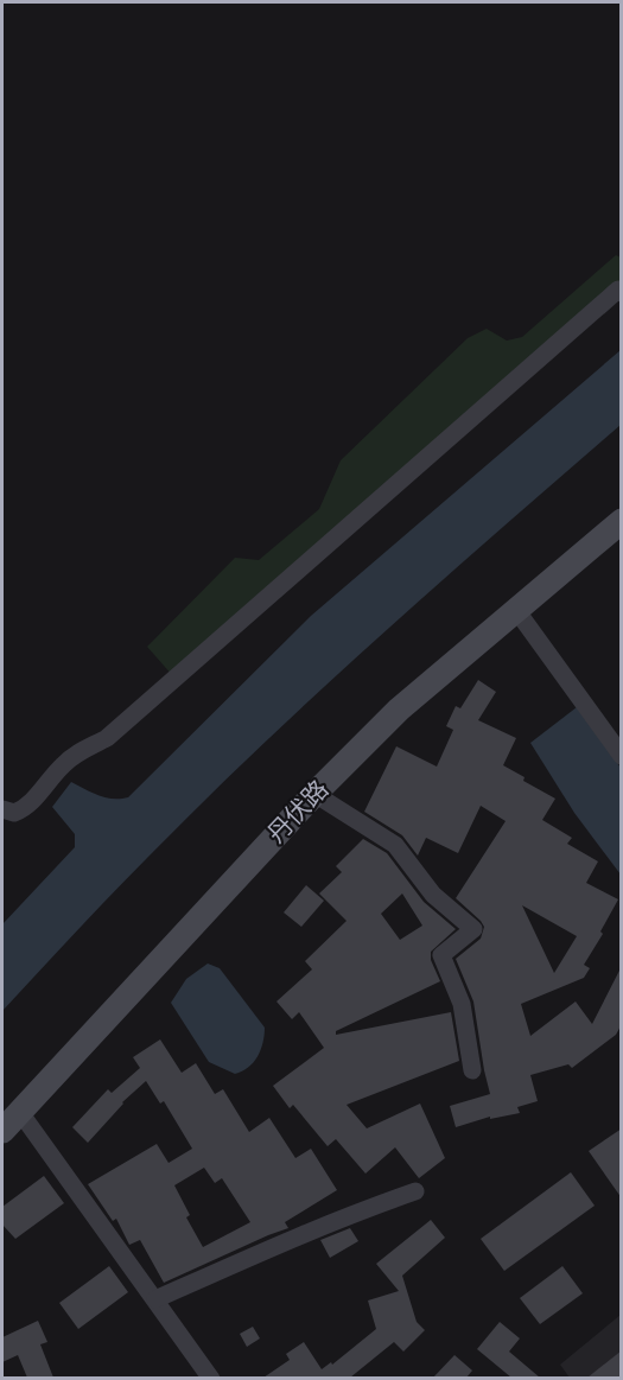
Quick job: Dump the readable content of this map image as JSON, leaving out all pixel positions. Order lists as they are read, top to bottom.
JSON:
{
  "streets": {
    "main road": ["丹伏路"]
  }
}
